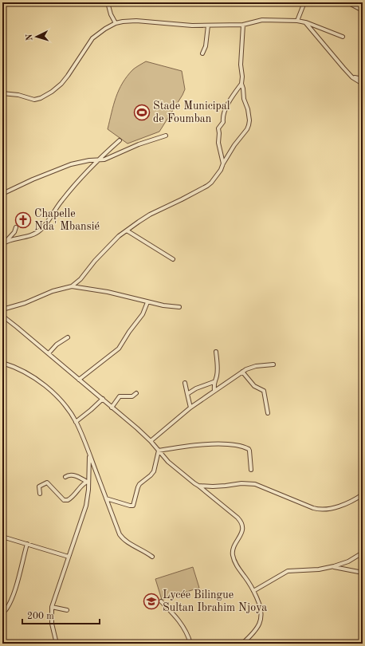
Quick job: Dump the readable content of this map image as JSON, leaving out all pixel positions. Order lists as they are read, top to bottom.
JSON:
{
  "places": {
    "sports": ["Stade Municipal de Foumban"],
    "church": ["Chapelle Nda' Mbansié"],
    "school or university": ["Lycée Bilingue Sultan Ibrahim Njoya"]
  },
  "scale_bar": "200 m",
  "north": "left"
}
